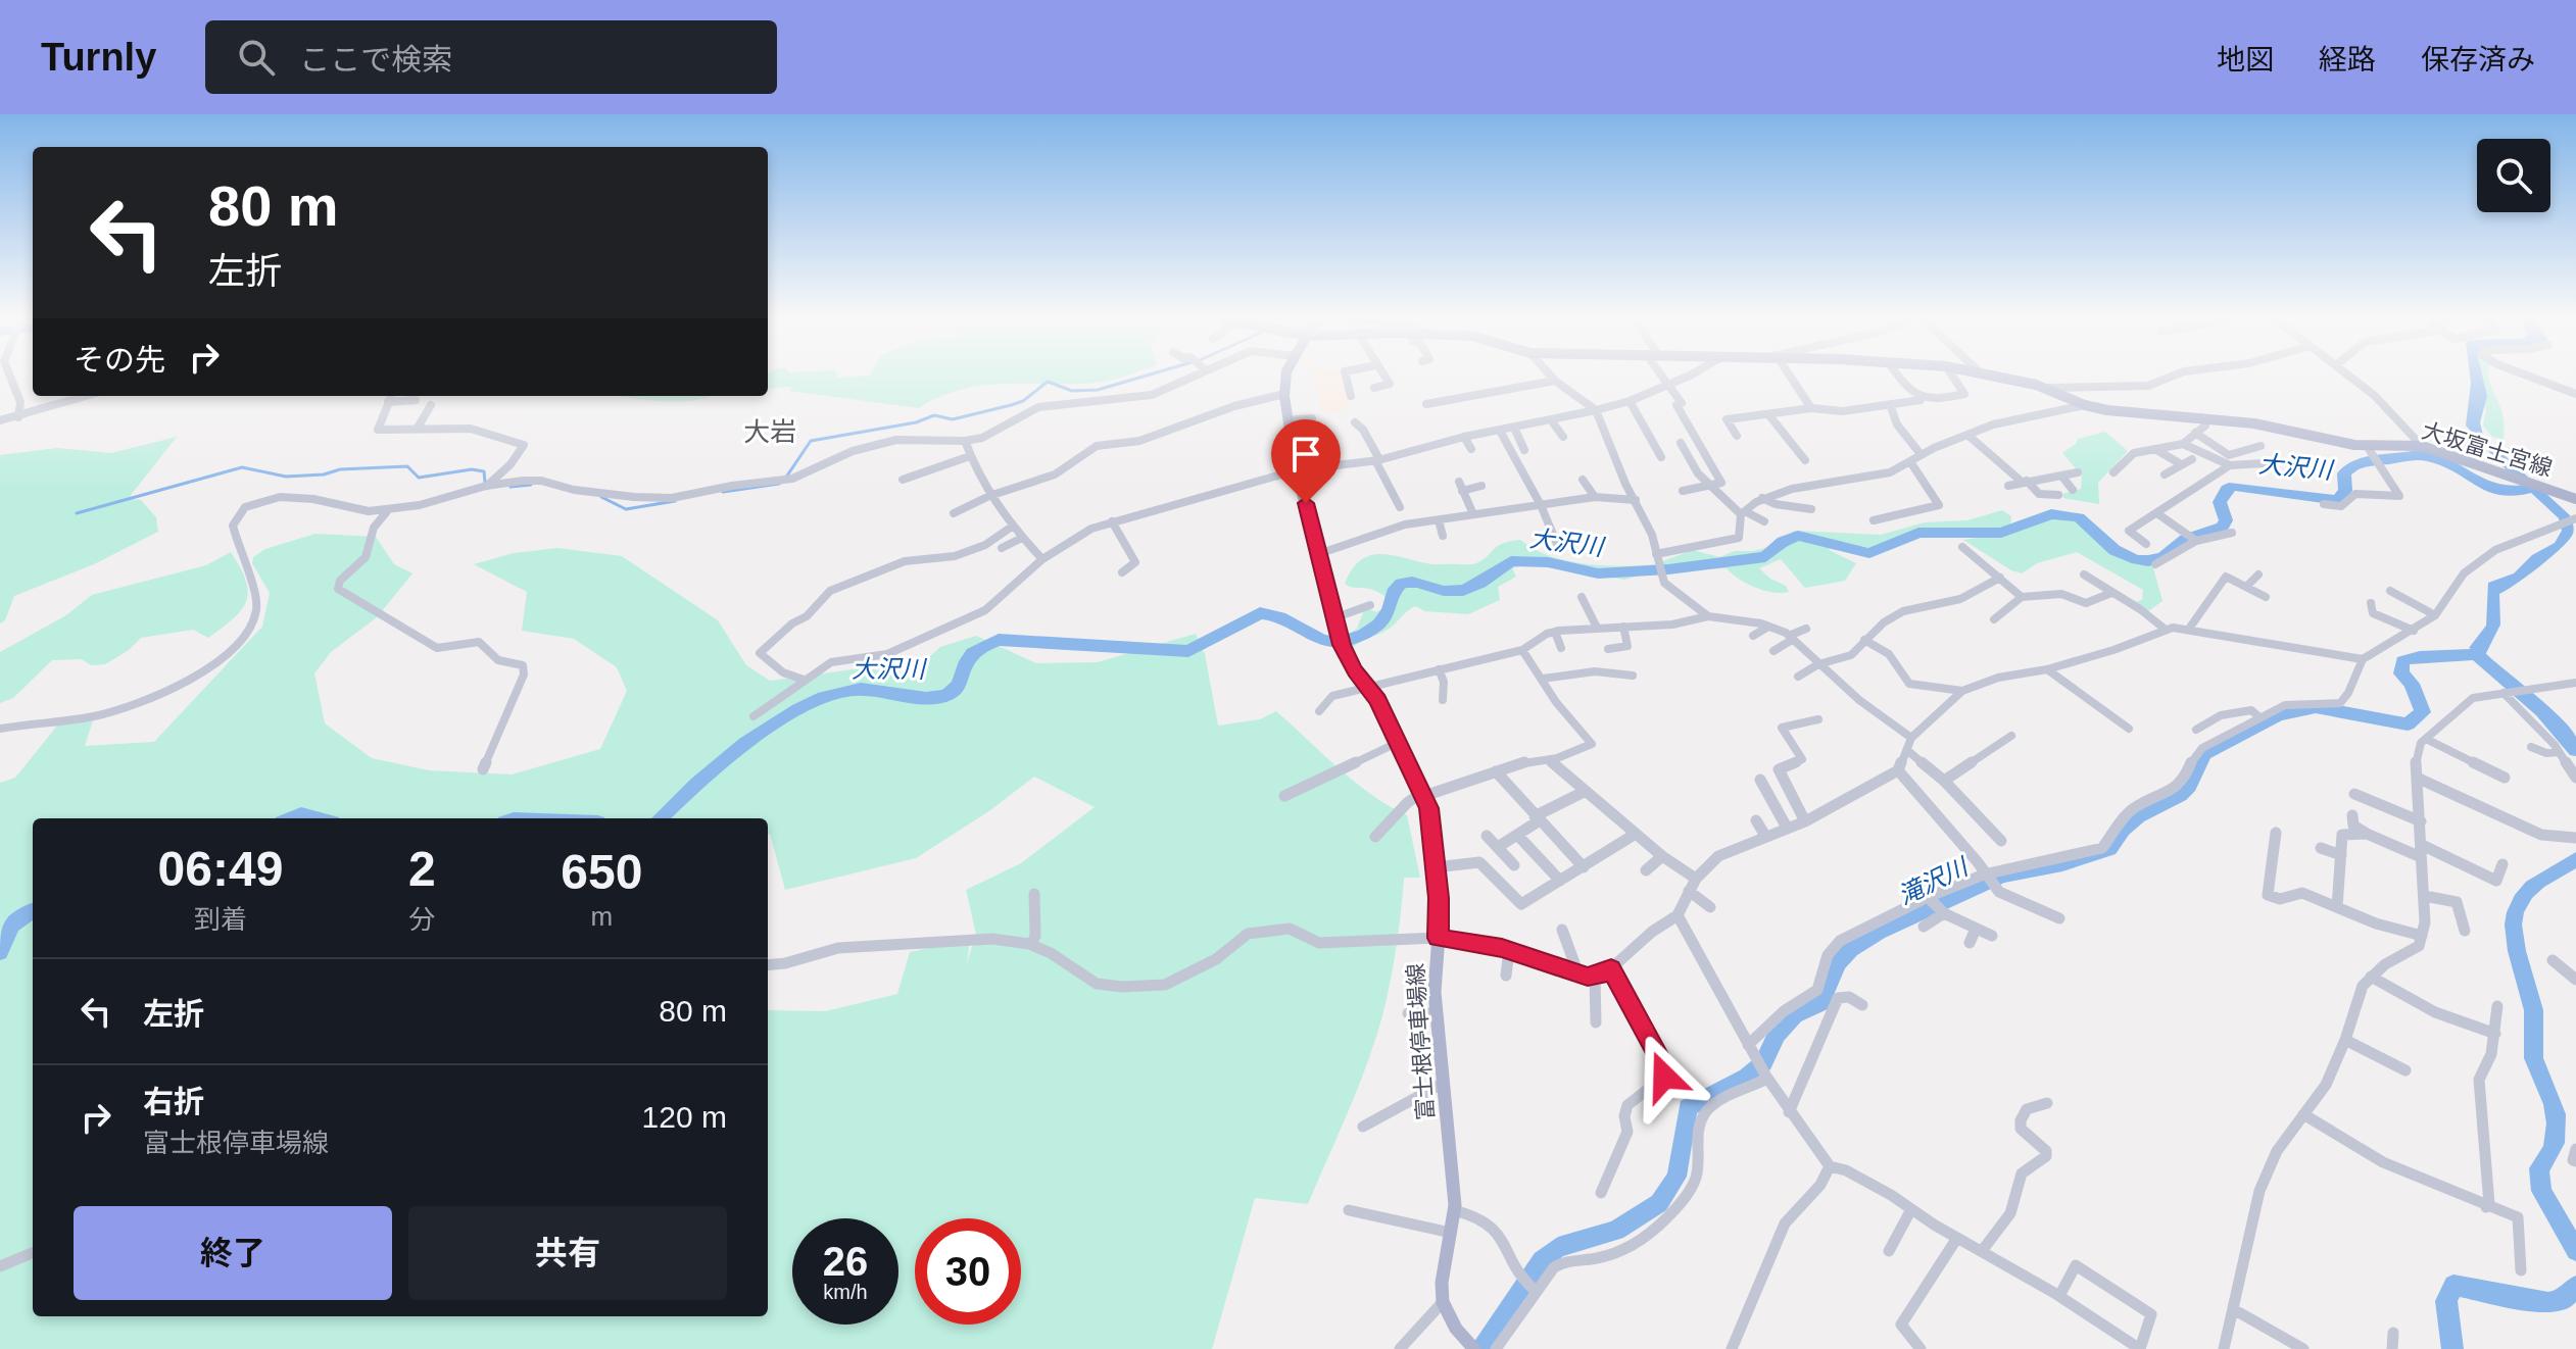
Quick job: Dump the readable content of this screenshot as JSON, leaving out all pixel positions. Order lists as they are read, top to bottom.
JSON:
{
  "streets": {
    "main road": ["大坂富士宮線", "富士根停車場線"]
  },
  "districts": ["大岩"],
  "water": ["大沢川", "滝沢川"],
  "page": {
    "header": "Turnly",
    "search": "ここで検索",
    "nav": ["地図", "経路", "保存済み"],
    "turn": ["80 m", "左折"],
    "then": "その先",
    "eta": [
      "06:49",
      "到着",
      "2",
      "分",
      "650",
      "m"
    ],
    "list": [
      {
        "name": "左折",
        "value": "80 m"
      },
      {
        "name": "右折",
        "note": "富士根停車場線",
        "value": "120 m"
      }
    ],
    "buttons": ["終了", "共有"],
    "speed": "26 km/h",
    "limit": "30"
  }
}
